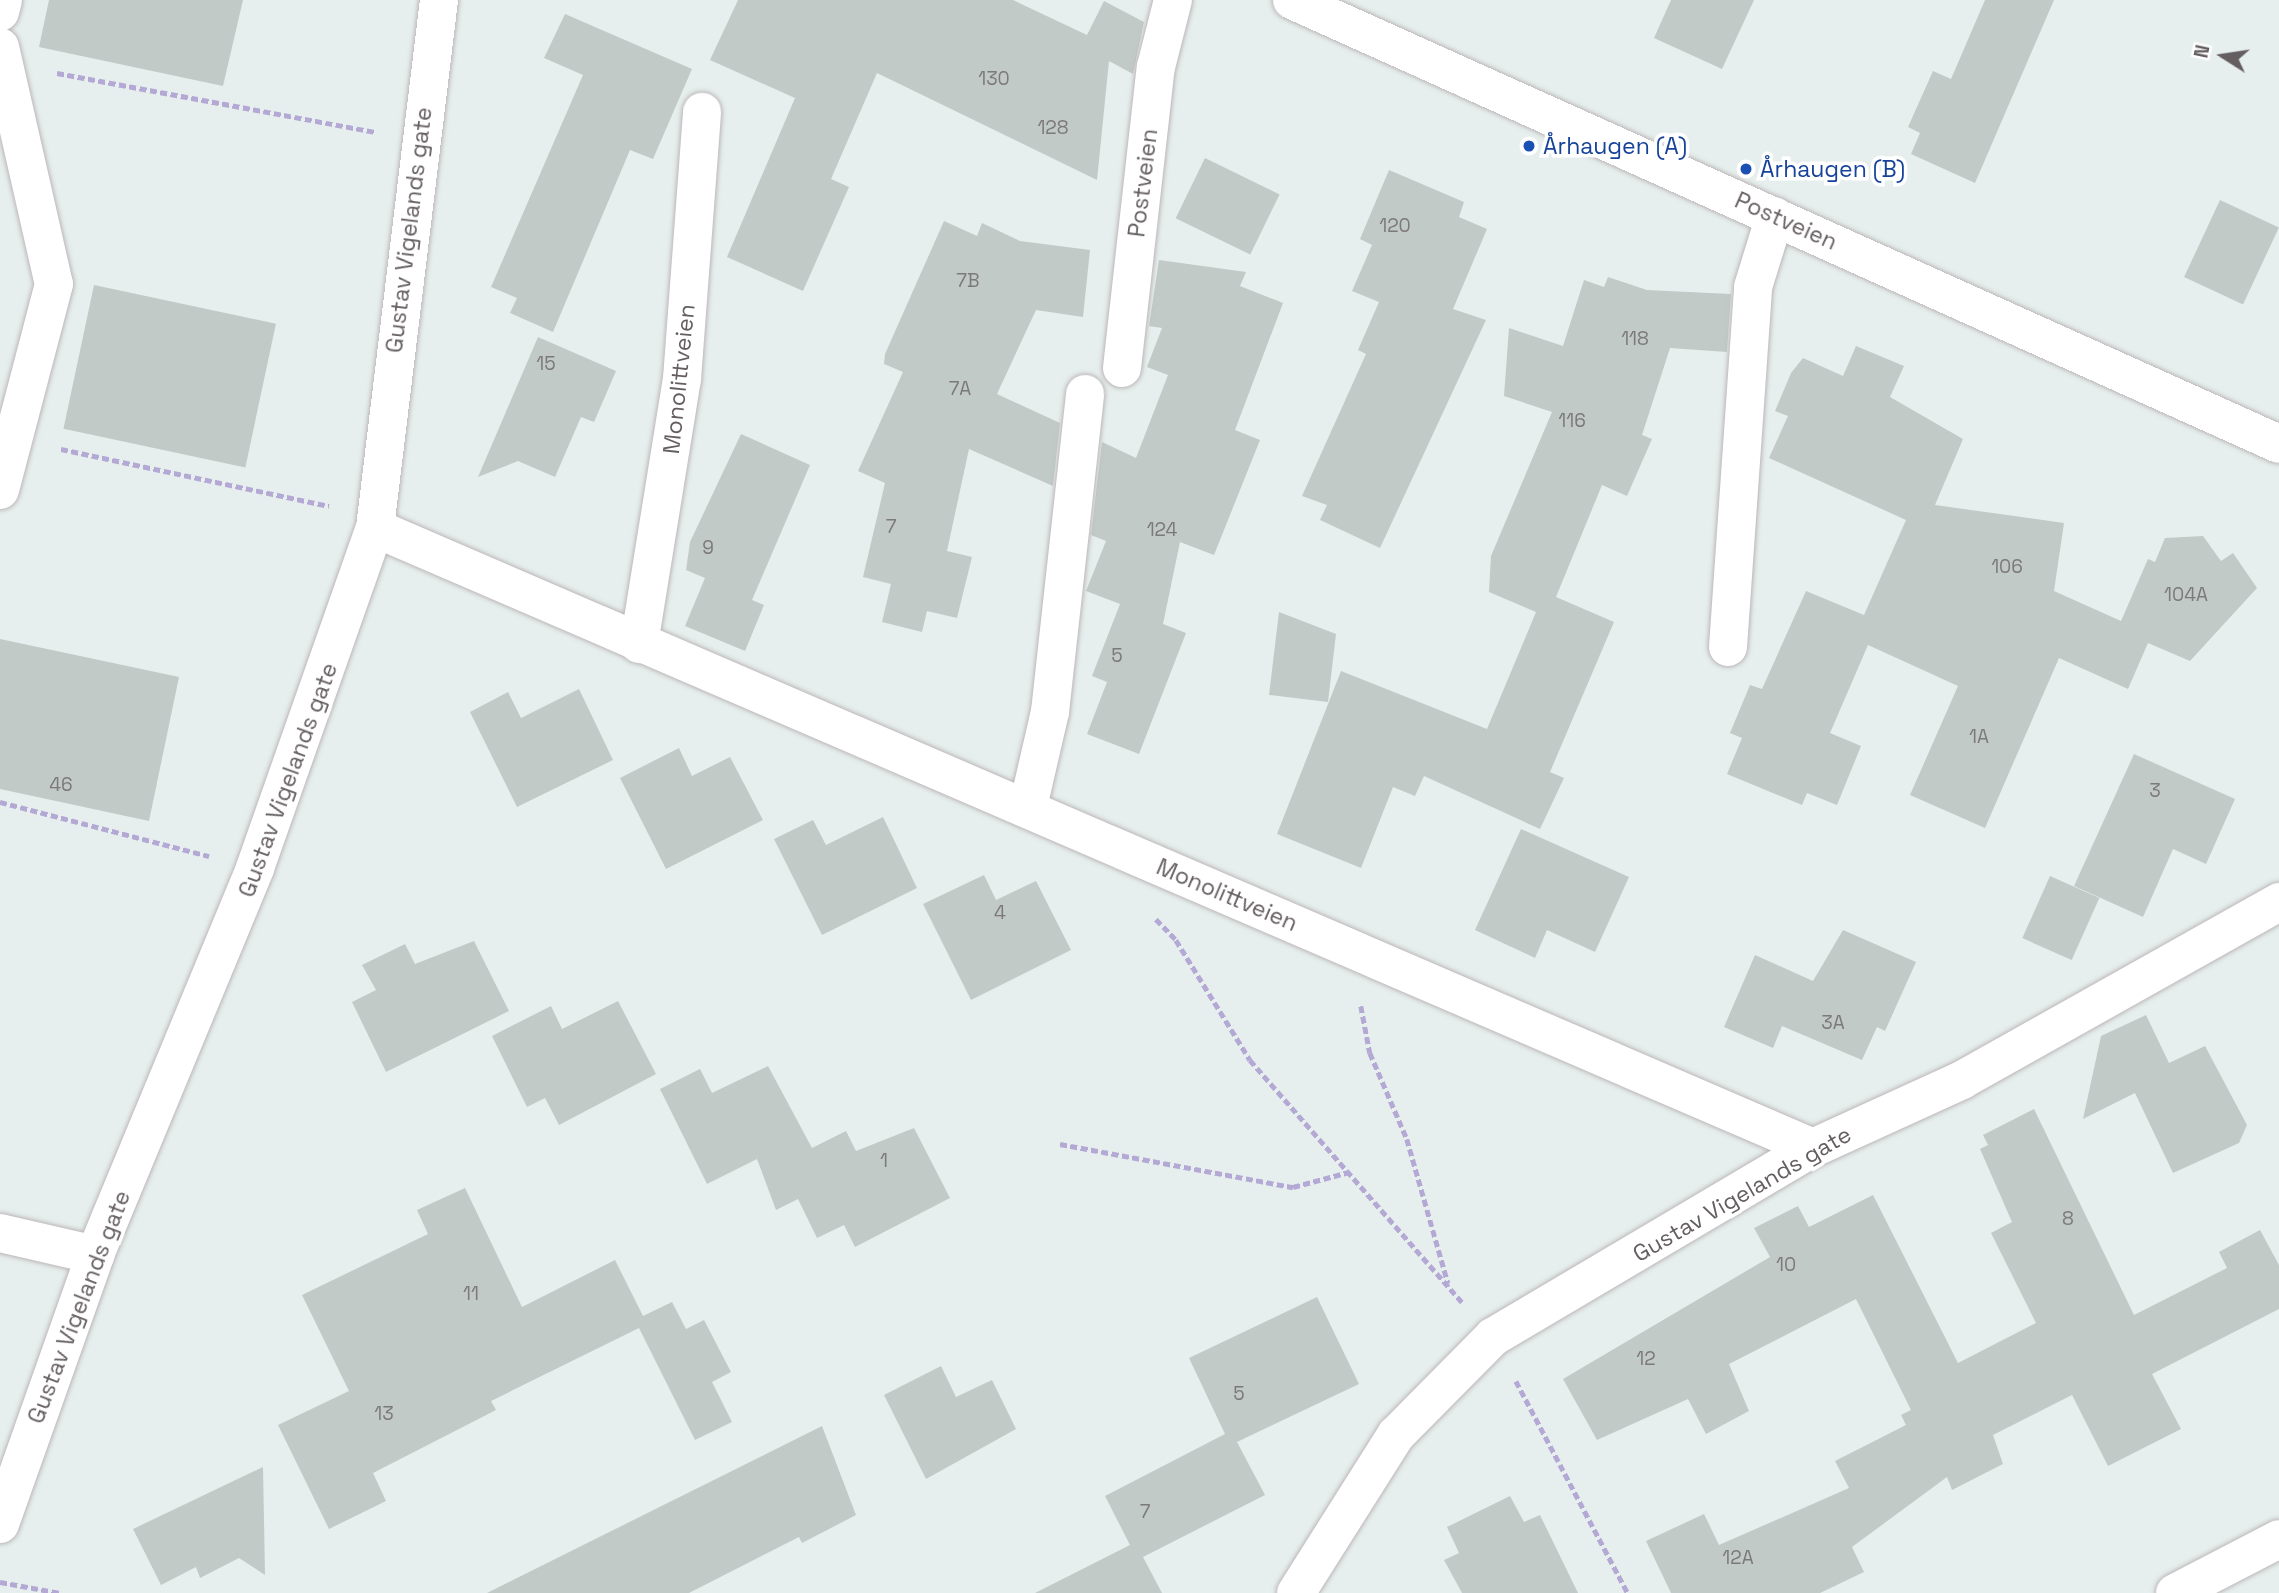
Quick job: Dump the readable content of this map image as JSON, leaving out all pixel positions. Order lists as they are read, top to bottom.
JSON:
{
  "streets": {
    "street": ["Postveien", "Gustav Vigelands gate", "Monolittveien"]
  },
  "crossings": [
    ["Gustav Vigelands gate", "Monolittveien"]
  ],
  "places": ["Århaugen (A)", "Århaugen (B)"],
  "house_numbers": [
    "130",
    "128",
    "120",
    "7B",
    "118",
    "15",
    "7A",
    "116",
    "7",
    "124",
    "9",
    "106",
    "104A",
    "5",
    "1A",
    "46",
    "3",
    "4",
    "3A",
    "1",
    "8",
    "10",
    "11",
    "12",
    "5",
    "13",
    "7",
    "12A"
  ],
  "north": "left"
}
